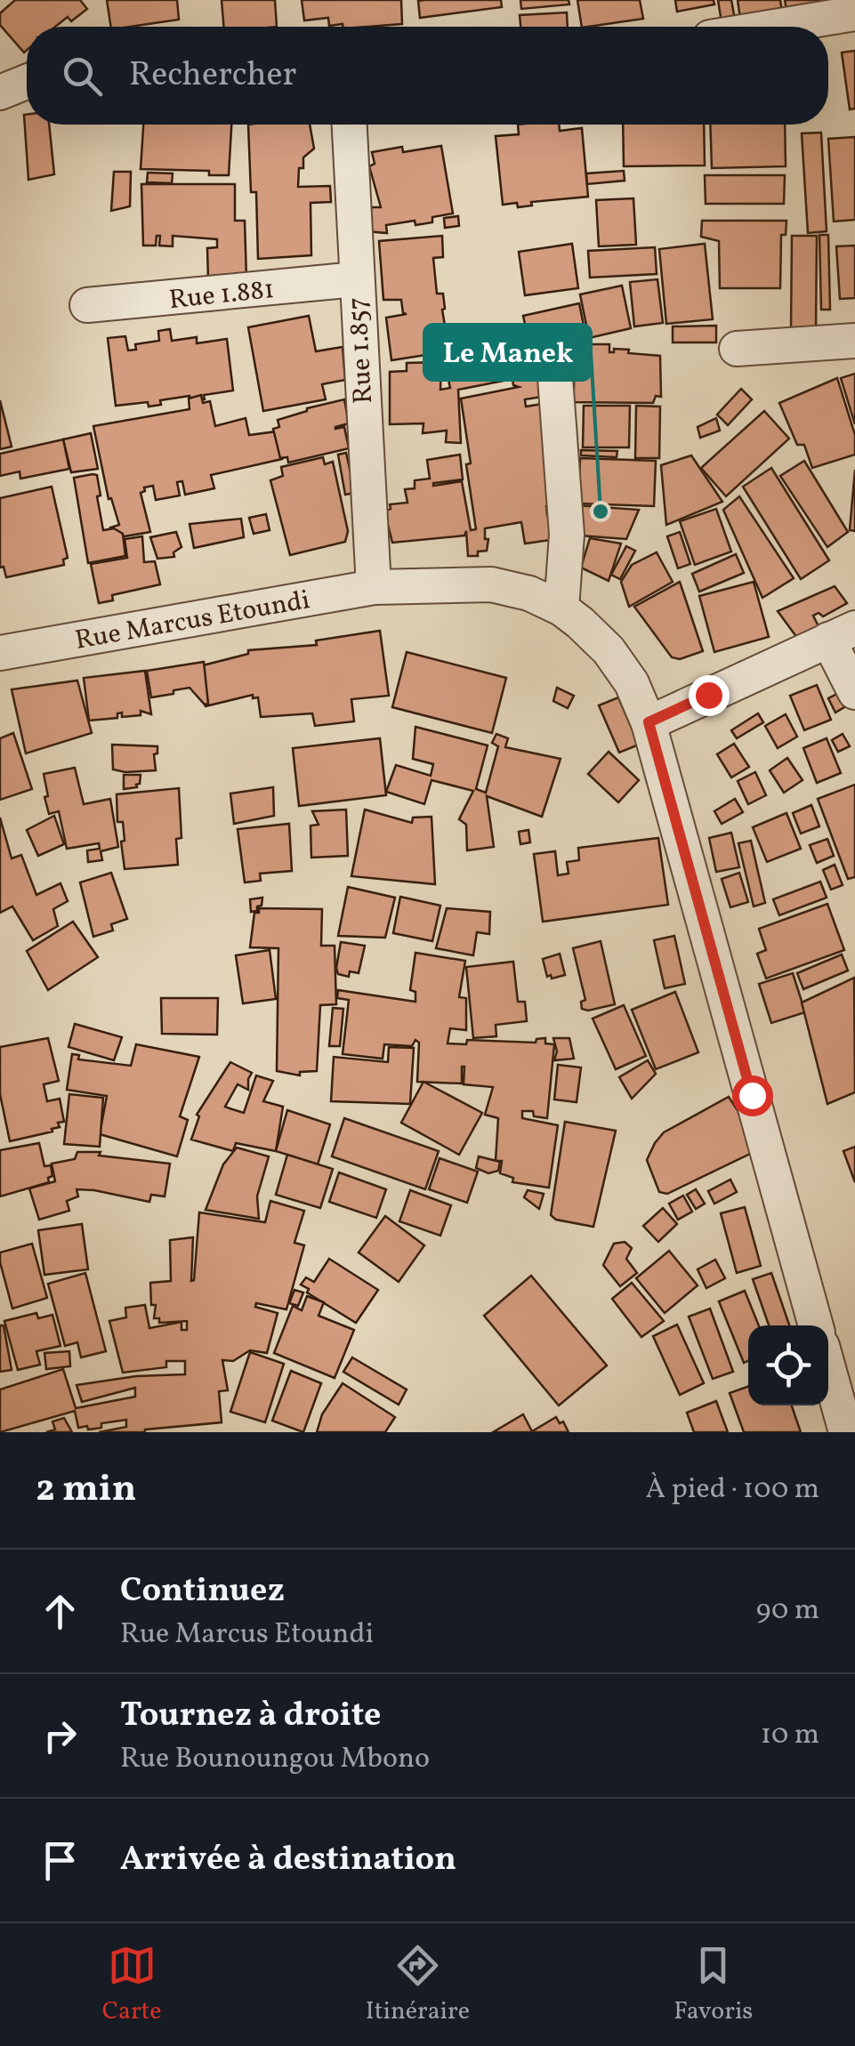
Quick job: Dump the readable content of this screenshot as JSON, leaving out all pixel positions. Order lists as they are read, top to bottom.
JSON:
{
  "streets": {
    "street": ["Rue 1.881", "Rue 1.857", "Rue Marcus Etoundi"]
  },
  "crossings": [
    ["Rue 1.881", "Rue 1.857"],
    ["Rue 1.857", "Rue Marcus Etoundi"]
  ],
  "places": ["Le Manek"],
  "page": {
    "search": "Rechercher",
    "heading": ["2 min", "À pied · 100 m"],
    "list": [
      ["Continuez", "Rue Marcus Etoundi", "90 m"],
      ["Tournez à droite", "Rue Bounoungou Mbono", "10 m"],
      "Arrivée à destination"
    ],
    "nav": ["Carte", "Itinéraire", "Favoris"]
  }
}
